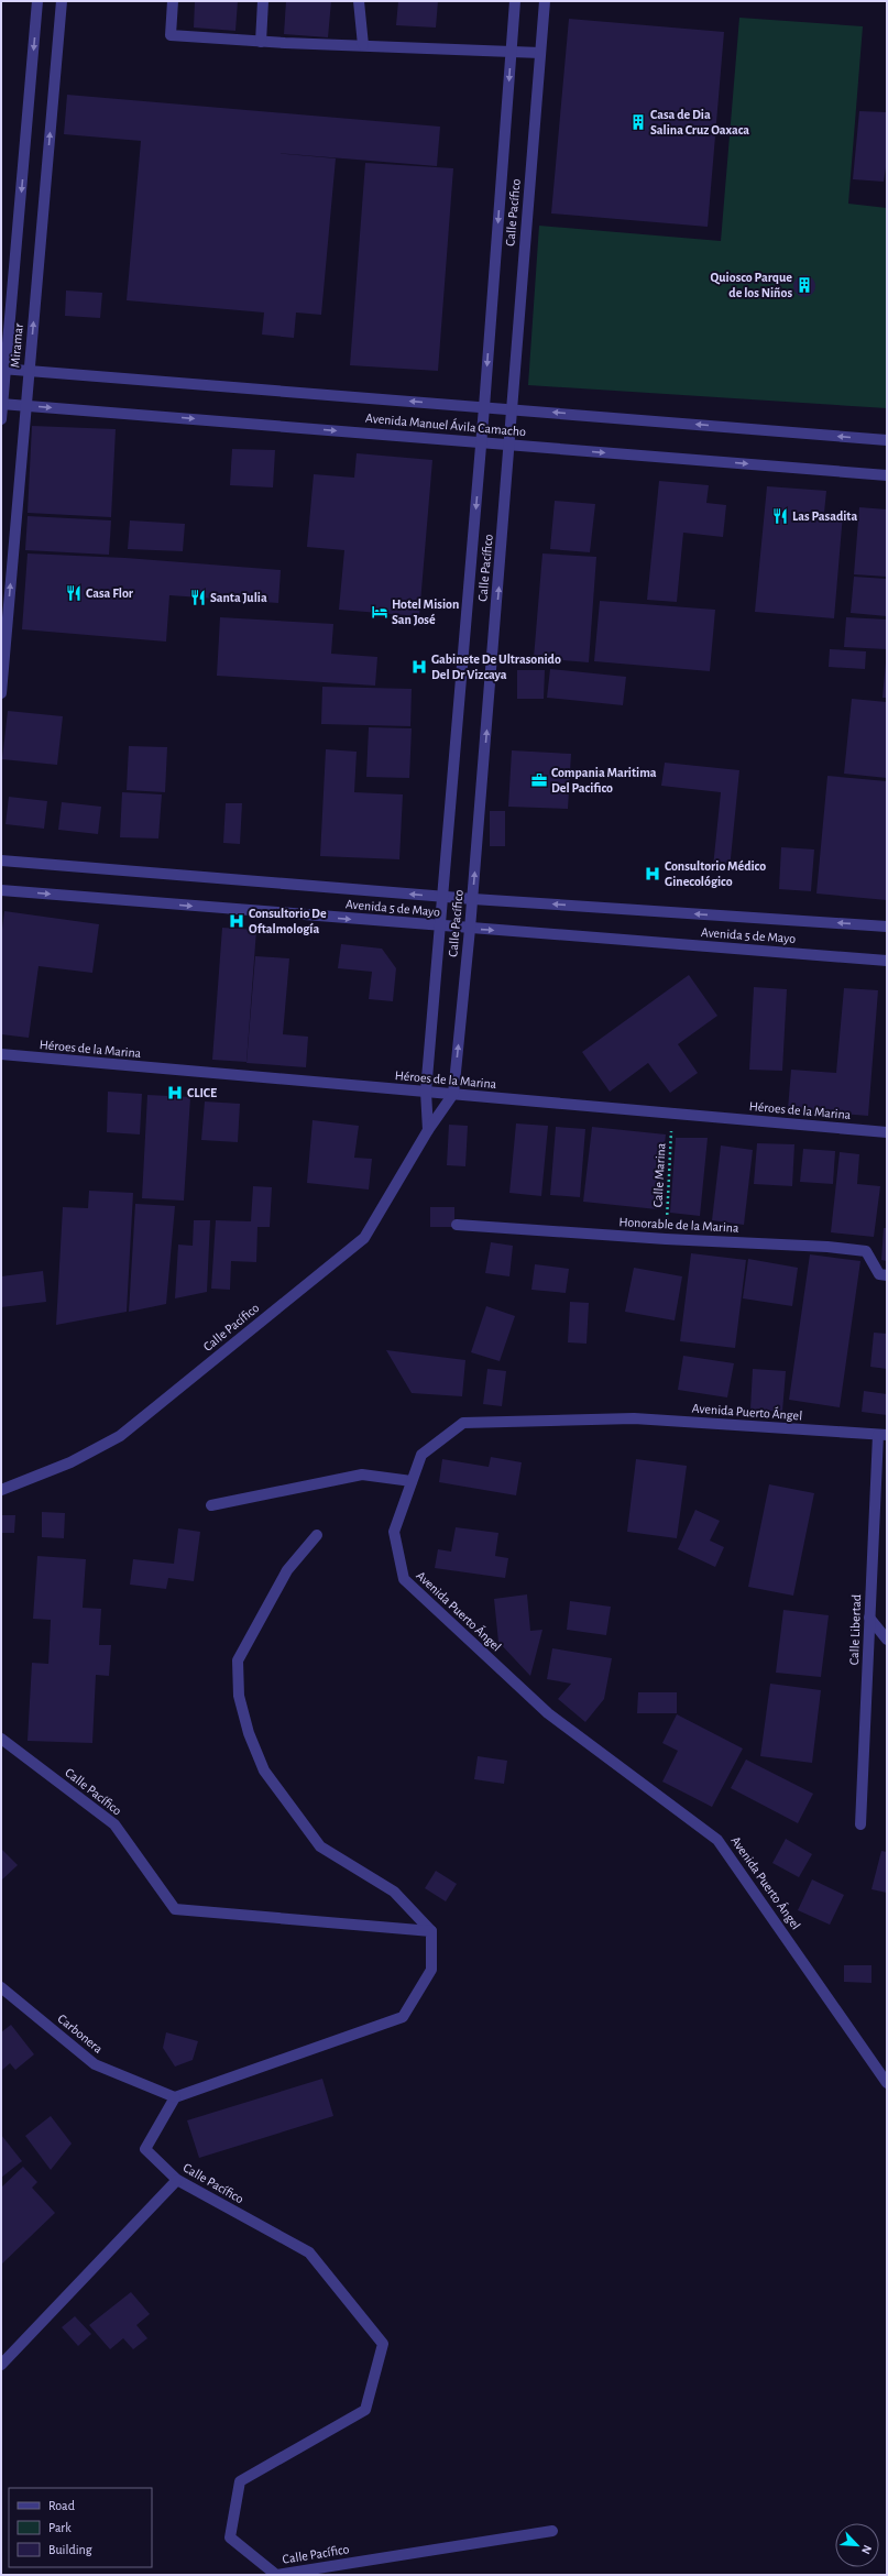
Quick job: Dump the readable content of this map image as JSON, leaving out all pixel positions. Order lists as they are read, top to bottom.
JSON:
{
  "streets": {
    "street": [
      "Calle Pacífico",
      "Miramar",
      "Avenida Manuel Ávila Camacho",
      "Avenida 5 de Mayo",
      "Héroes de la Marina",
      "Honorable de la Marina",
      "Avenida Puerto Ángel",
      "Calle Libertad",
      "Carbonera"
    ],
    "path": ["Calle Marina"]
  },
  "crossings": [
    ["Calle Pacífico", "Avenida Manuel Ávila Camacho"],
    ["Calle Pacífico", "Avenida 5 de Mayo"],
    ["Calle Pacífico", "Héroes de la Marina"],
    ["Calle Pacífico", "Carbonera"],
    ["Miramar", "Avenida Manuel Ávila Camacho"],
    ["Héroes de la Marina", "Calle Marina"],
    ["Calle Marina", "Honorable de la Marina"],
    ["Avenida Puerto Ángel", "Calle Libertad"]
  ],
  "places": {
    "building": ["Casa de Dia Salina Cruz Oaxaca", "Quiosco Parque de los Niños"],
    "restaurant": ["Las Pasadita", "Casa Flor", "Santa Julia"],
    "hotel": ["Hotel Mision San José"],
    "hospital": [
      "Gabinete De Ultrasonido Del Dr Vizcaya",
      "Consultorio Médico Ginecológico",
      "Consultorio De Oftalmología",
      "CLICE"
    ],
    "office": ["Compania Maritima Del Pacifico"]
  },
  "legend": ["Road", "Park", "Building"],
  "north": "bottom right"
}
